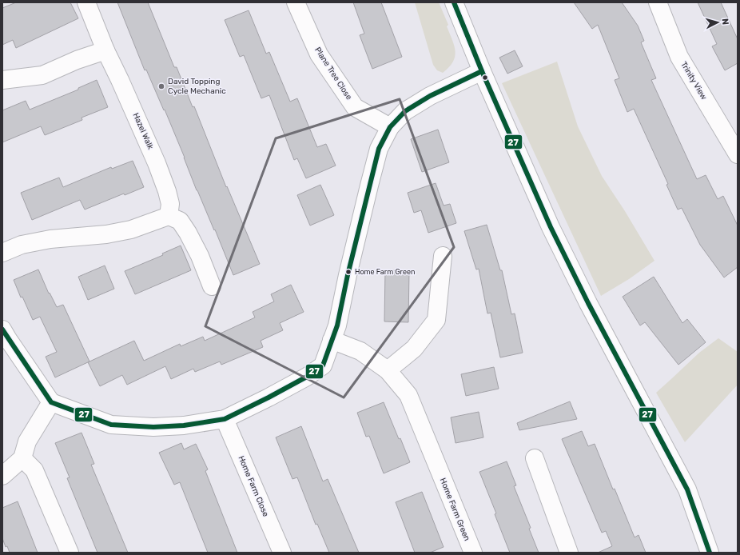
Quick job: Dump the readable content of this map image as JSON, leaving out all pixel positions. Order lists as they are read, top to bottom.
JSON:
{
  "streets": {
    "street": [
      "Plane Tree Close",
      "Trinity View",
      "Hazel Walk",
      "Home Farm Close",
      "Home Farm Green"
    ]
  },
  "places": ["David Topping Cycle Mechanic", "Home Farm Green"],
  "lines": ["transit line 27"],
  "north": "right"
}
